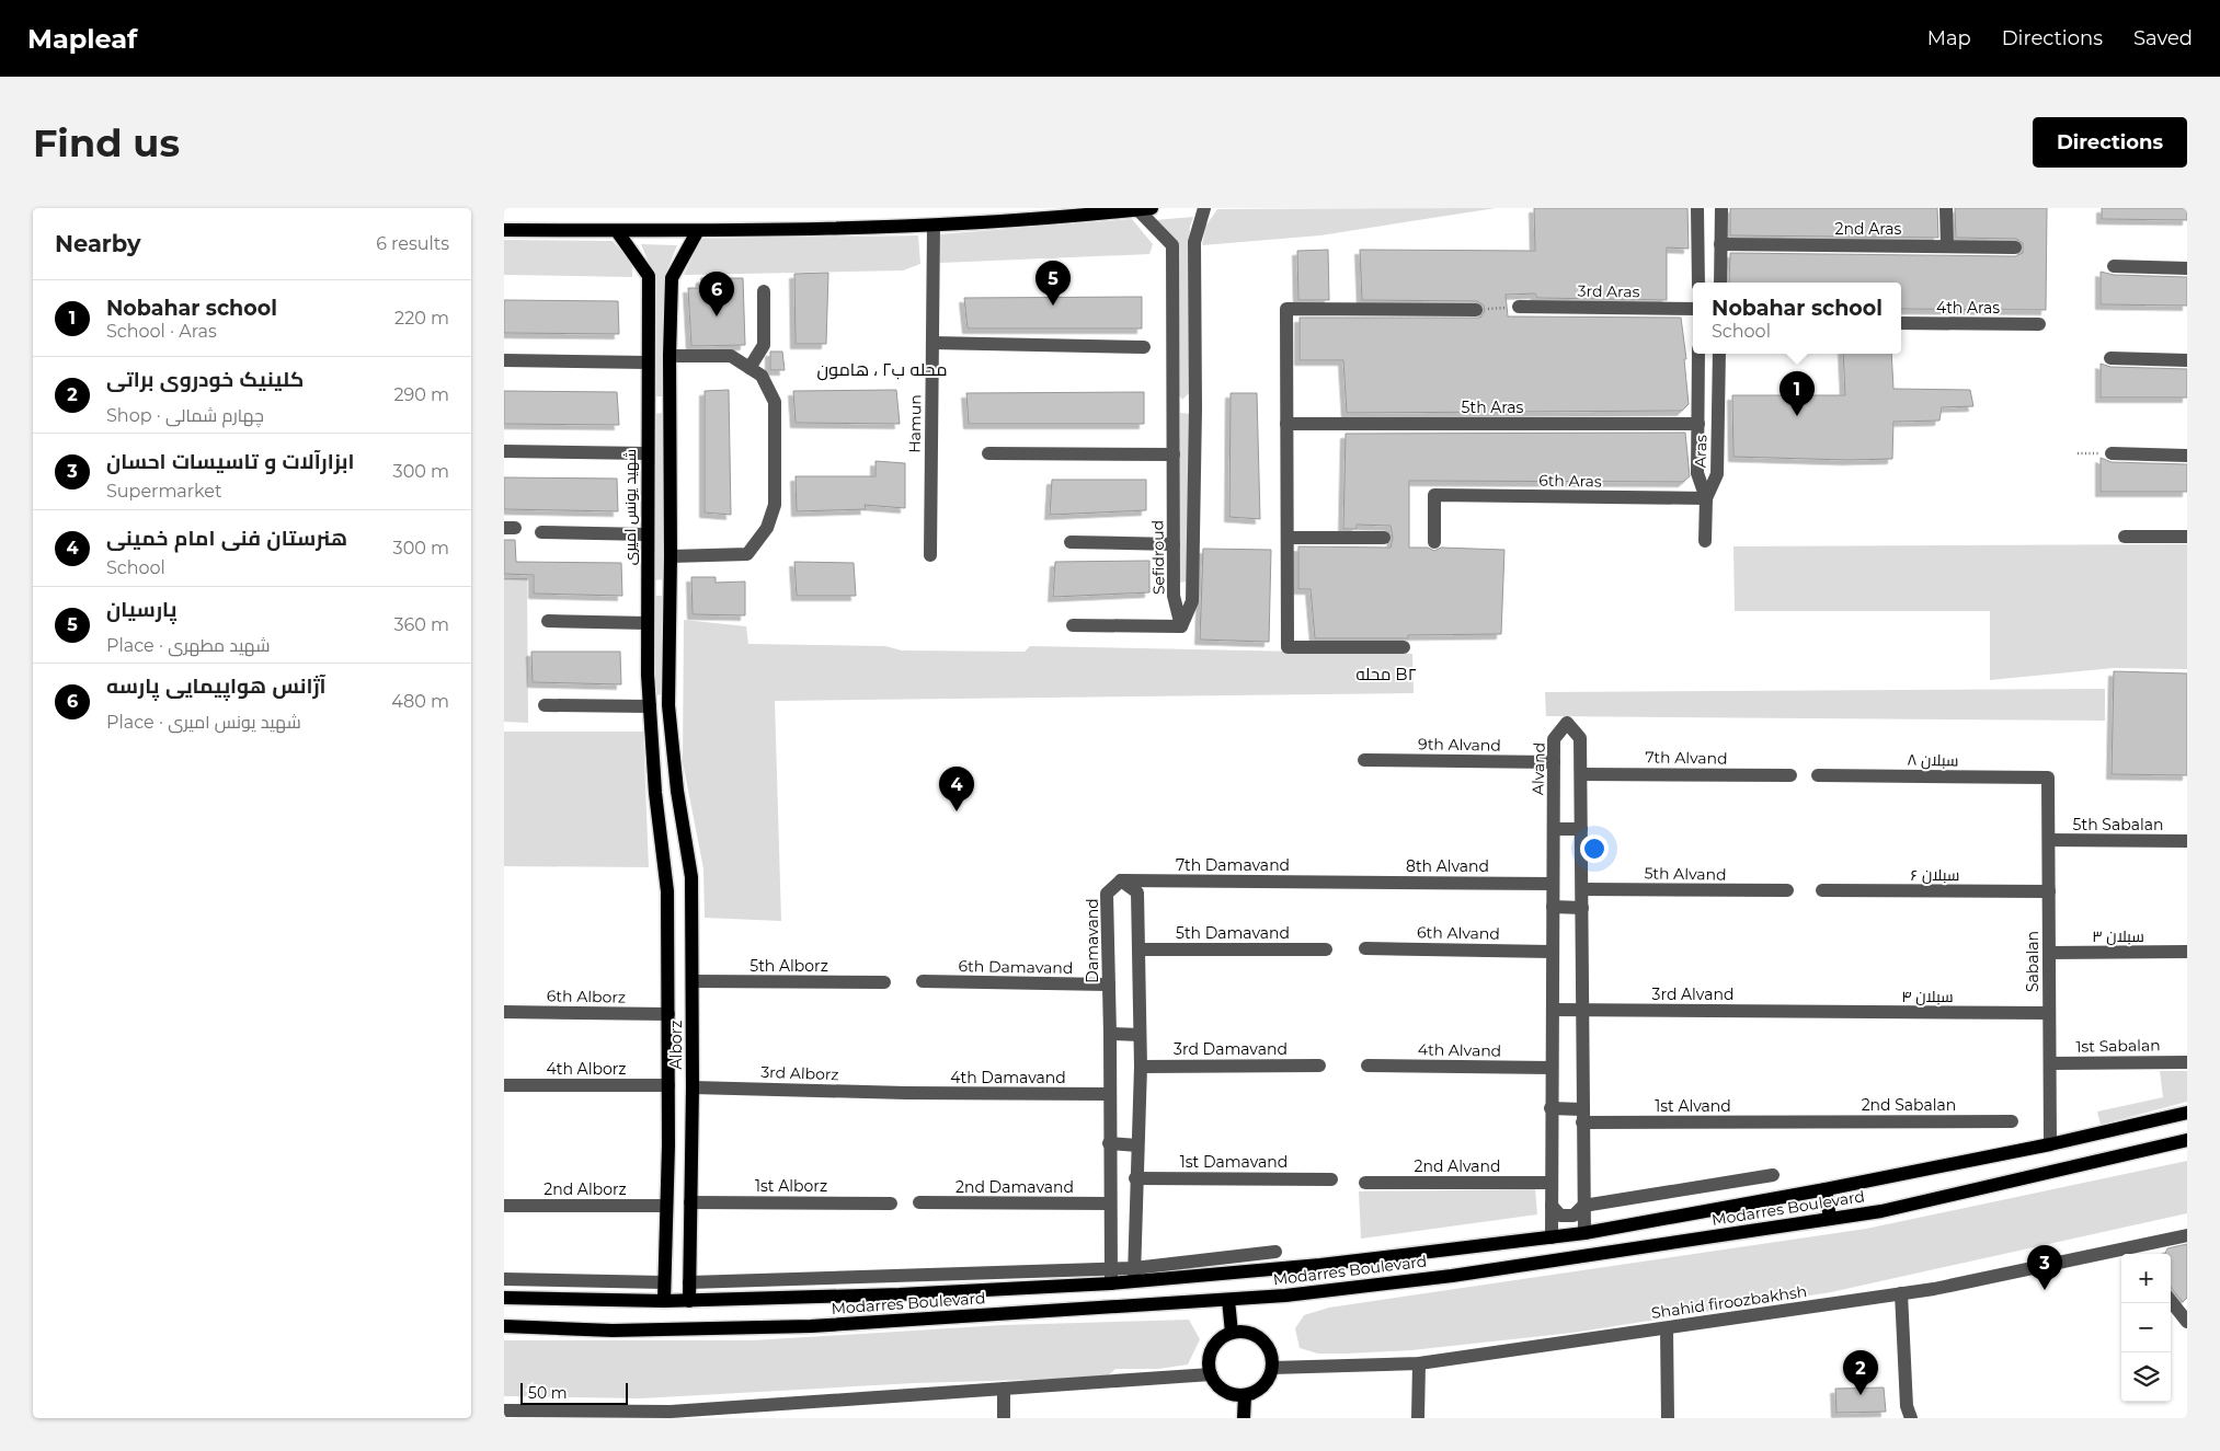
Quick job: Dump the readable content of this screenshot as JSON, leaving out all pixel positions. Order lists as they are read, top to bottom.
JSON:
{
  "streets": {
    "main road": ["شهید یونس امیری", "Alborz", "Modarres Boulevard"],
    "street": [
      "2nd Aras",
      "3rd Aras",
      "4th Aras",
      "5th Aras",
      "Hamun",
      "Aras",
      "6th Aras",
      "Sefidroud",
      "9th Alvand",
      "7th Alvand",
      "سبلان ۸",
      "Alvand",
      "5th Sabalan",
      "7th Damavand",
      "8th Alvand",
      "5th Alvand",
      "سبلان ۶",
      "5th Damavand",
      "6th Alvand",
      "سبلان ۳",
      "Damavand",
      "Sabalan",
      "5th Alborz",
      "6th Damavand",
      "3rd Alvand",
      "6th Alborz",
      "سبلان ۴",
      "1st Sabalan",
      "3rd Damavand",
      "4th Alvand",
      "4th Alborz",
      "3rd Alborz",
      "4th Damavand",
      "2nd Sabalan",
      "1st Alvand",
      "1st Damavand",
      "2nd Alvand",
      "1st Alborz",
      "2nd Damavand",
      "2nd Alborz",
      "Shahid firoozbakhsh"
    ]
  },
  "crossings": [
    ["5th Aras", "Aras"],
    ["Aras", "6th Aras"],
    ["شهید یونس امیری", "Alborz"],
    ["9th Alvand", "Alvand"],
    ["7th Alvand", "Alvand"],
    ["سبلان ۸", "Sabalan"],
    ["Alvand", "8th Alvand"],
    ["Alvand", "5th Alvand"],
    ["Alvand", "6th Alvand"],
    ["Alvand", "3rd Alvand"],
    ["Alvand", "4th Alvand"],
    ["Alvand", "1st Alvand"],
    ["Alvand", "2nd Alvand"],
    ["Alvand", "Modarres Boulevard"],
    ["5th Sabalan", "Sabalan"],
    ["7th Damavand", "8th Alvand"],
    ["7th Damavand", "Damavand"],
    ["سبلان ۶", "Sabalan"],
    ["سبلان ۳", "Sabalan"],
    ["Damavand", "6th Damavand"],
    ["Damavand", "4th Damavand"],
    ["Damavand", "2nd Damavand"],
    ["Damavand", "Modarres Boulevard"],
    ["Sabalan", "سبلان ۴"],
    ["Sabalan", "1st Sabalan"],
    ["Sabalan", "Modarres Boulevard"],
    ["5th Alborz", "Alborz"],
    ["3rd Alvand", "سبلان ۴"],
    ["6th Alborz", "Alborz"],
    ["Alborz", "4th Alborz"],
    ["Alborz", "3rd Alborz"],
    ["Alborz", "1st Alborz"],
    ["Alborz", "2nd Alborz"],
    ["Alborz", "Modarres Boulevard"],
    ["3rd Alborz", "4th Damavand"],
    ["2nd Sabalan", "1st Alvand"]
  ],
  "districts": ["محله ب۲ ، هامون", "محله B۲"],
  "scale_bar": "50 m",
  "page": {
    "header": "Mapleaf",
    "nav": ["Map", "Directions", "Saved"],
    "buttons": "Directions",
    "title": "Find us",
    "heading": ["Nearby", "6 results"],
    "pins": [
      "5",
      "6",
      "1",
      "4",
      "3",
      "2"
    ],
    "list": [
      {
        "mark": "1",
        "name": "Nobahar school",
        "note": "School · Aras",
        "value": "220 m"
      },
      {
        "mark": "2",
        "name": "کلینیک خودروی براتی",
        "note": "Shop · چهارم شمالی",
        "value": "290 m"
      },
      {
        "mark": "3",
        "name": "ابزارآلات و تاسیسات احسان",
        "note": "Supermarket",
        "value": "300 m"
      },
      {
        "mark": "4",
        "name": "هنرستان فنی امام خمینی",
        "note": "School",
        "value": "300 m"
      },
      {
        "mark": "5",
        "name": "پارسیان",
        "note": "Place · شهید مطهری",
        "value": "360 m"
      },
      {
        "mark": "6",
        "name": "آژانس هواپیمایی پارسه",
        "note": "Place · شهید یونس امیری",
        "value": "480 m"
      }
    ],
    "popup": ["Nobahar school", "School"],
    "map_buttons": ["+", "−"],
    "scale": "50 m"
  }
}
